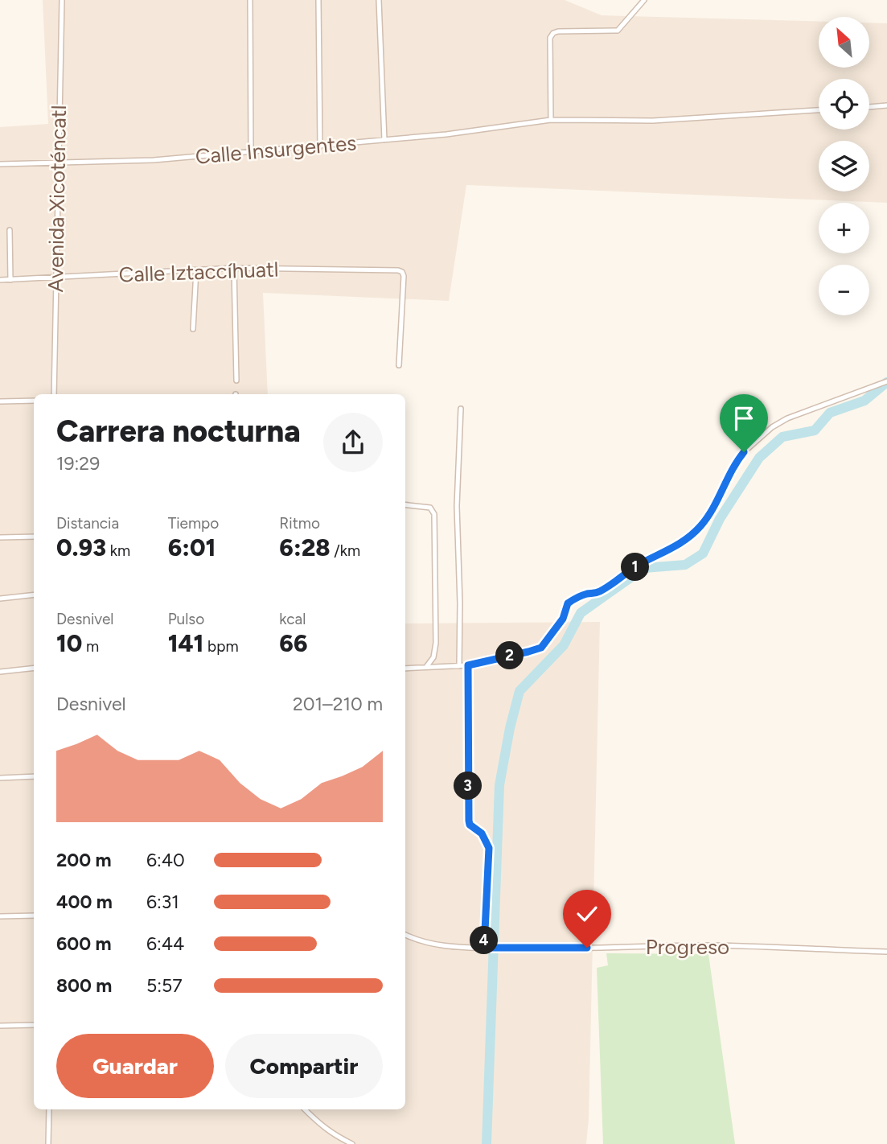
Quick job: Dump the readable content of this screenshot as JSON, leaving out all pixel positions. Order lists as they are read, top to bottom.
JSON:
{
  "streets": {
    "street": [
      "Calle Insurgentes",
      "Avenida Xicoténcatl",
      "Calle Iztaccíhuatl",
      "Progreso"
    ]
  },
  "crossings": [
    ["Calle Insurgentes", "Avenida Xicoténcatl"],
    ["Avenida Xicoténcatl", "Calle Iztaccíhuatl"]
  ],
  "north": "top left",
  "page": {
    "map_buttons": ["+", "−"],
    "heading": ["Carrera nocturna", "19:29"],
    "stats": [
      ["Distancia", "0.93 km"],
      ["Tiempo", "6:01"],
      ["Ritmo", "6:28 /km"],
      ["Desnivel", "10 m"],
      ["Pulso", "141 bpm"],
      ["kcal", "66"]
    ],
    "pins": [
      "1",
      "2",
      "3",
      "4"
    ],
    "chart": ["Desnivel", "201–210 m"],
    "list": [
      {
        "name": "200 m",
        "note": "6:40"
      },
      {
        "name": "400 m",
        "note": "6:31"
      },
      {
        "name": "600 m",
        "note": "6:44"
      },
      {
        "name": "800 m",
        "note": "5:57"
      }
    ],
    "buttons": ["Guardar", "Compartir"]
  }
}
